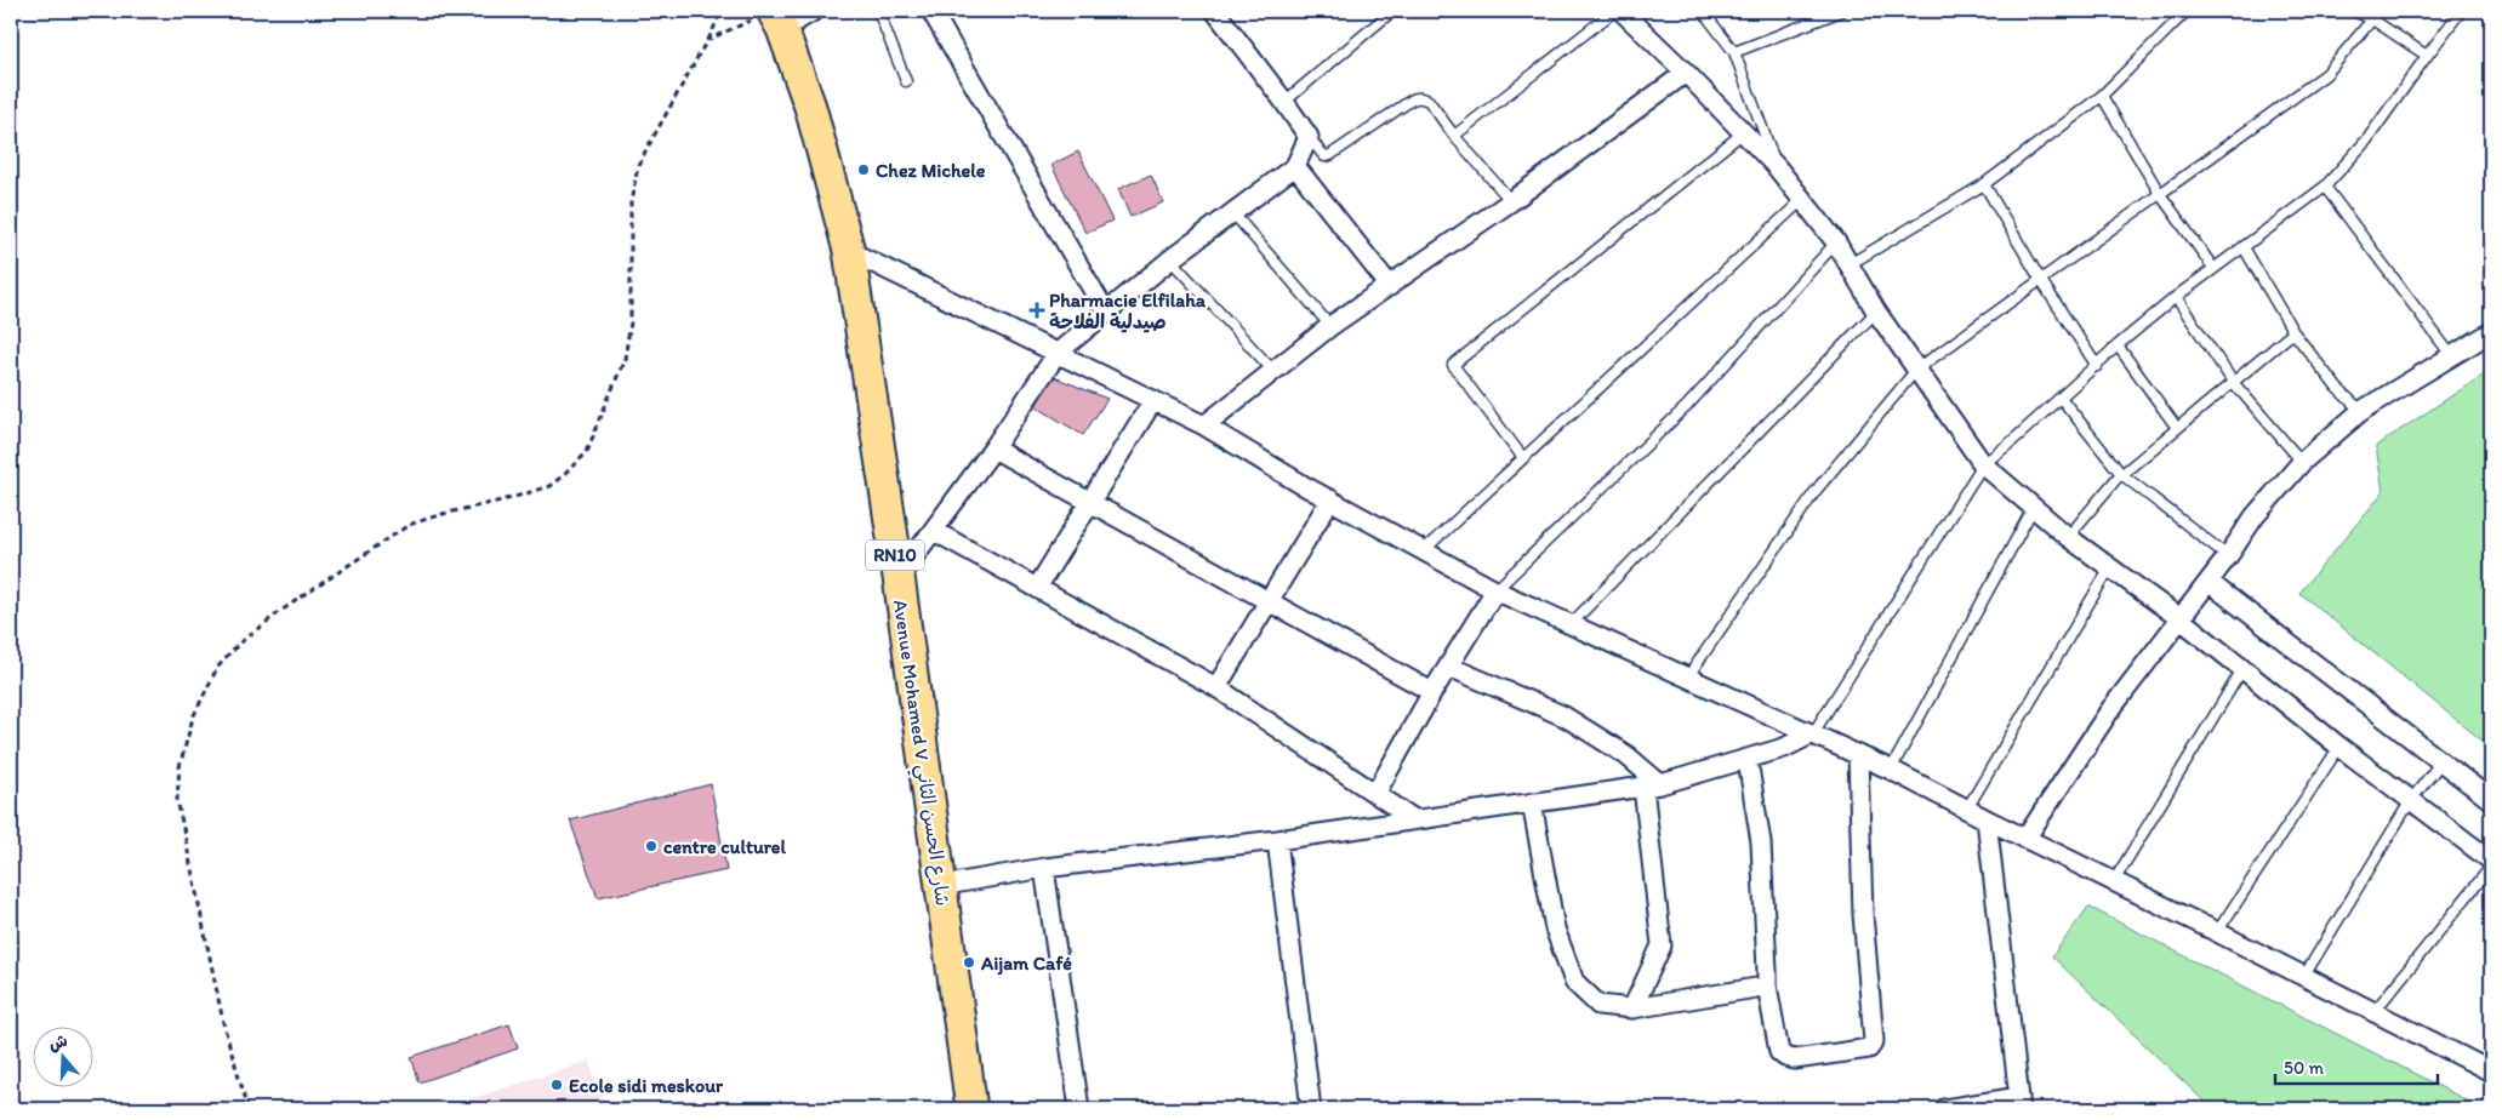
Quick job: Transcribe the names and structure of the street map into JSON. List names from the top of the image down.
{
  "streets": {
    "main road": ["RN10", "Avenue Mohamed V شارع الحسن الثاني"]
  },
  "places": {
    "other": [
      "Chez Michele",
      "centre culturel",
      "Aijam Café",
      "Ecole sidi meskour"
    ],
    "health": ["Pharmacie Elfilaha صيدلية الفلاحة"]
  },
  "scale_bar": "50 m",
  "north": "top"
}
